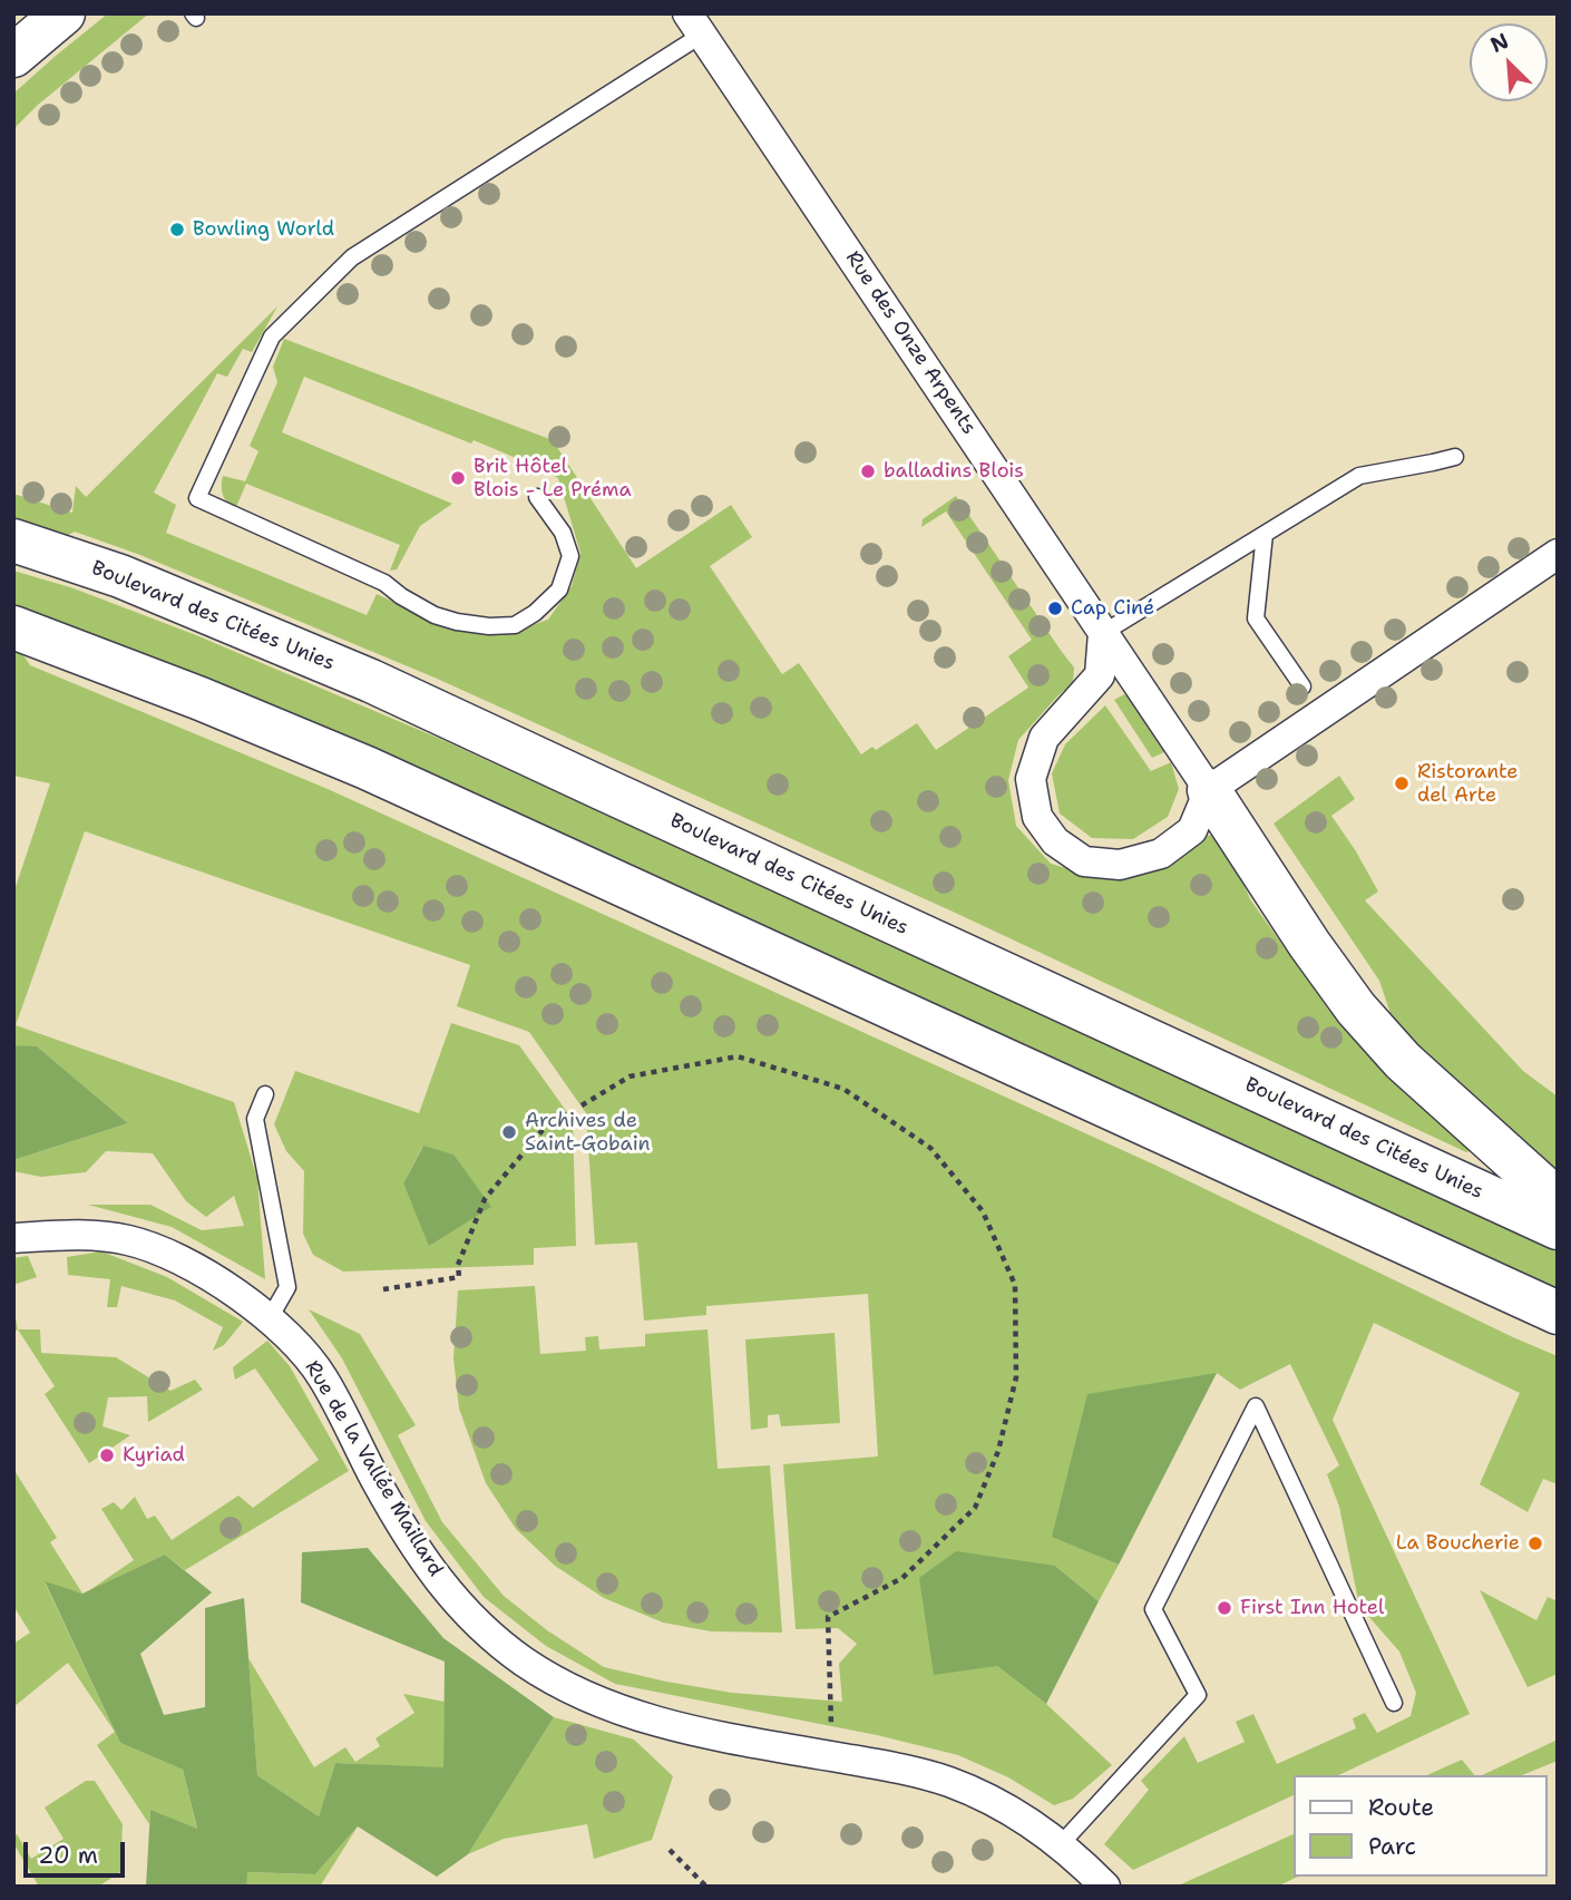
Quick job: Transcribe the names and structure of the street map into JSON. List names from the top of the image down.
{
  "streets": {
    "main road": ["Boulevard des Citées Unies"],
    "street": ["Rue des Onze Arpents", "Rue de la Vallée Maillard"]
  },
  "places": [
    "Bowling World",
    "balladins Blois",
    "Brit Hôtel Blois - Le Préma",
    "Cap Ciné",
    "Ristorante del Arte",
    "Archives de Saint-Gobain",
    "Kyriad",
    "La Boucherie",
    "First Inn Hotel"
  ],
  "legend": ["Route", "Parc"],
  "scale_bar": "20 m",
  "north": "top left"
}
